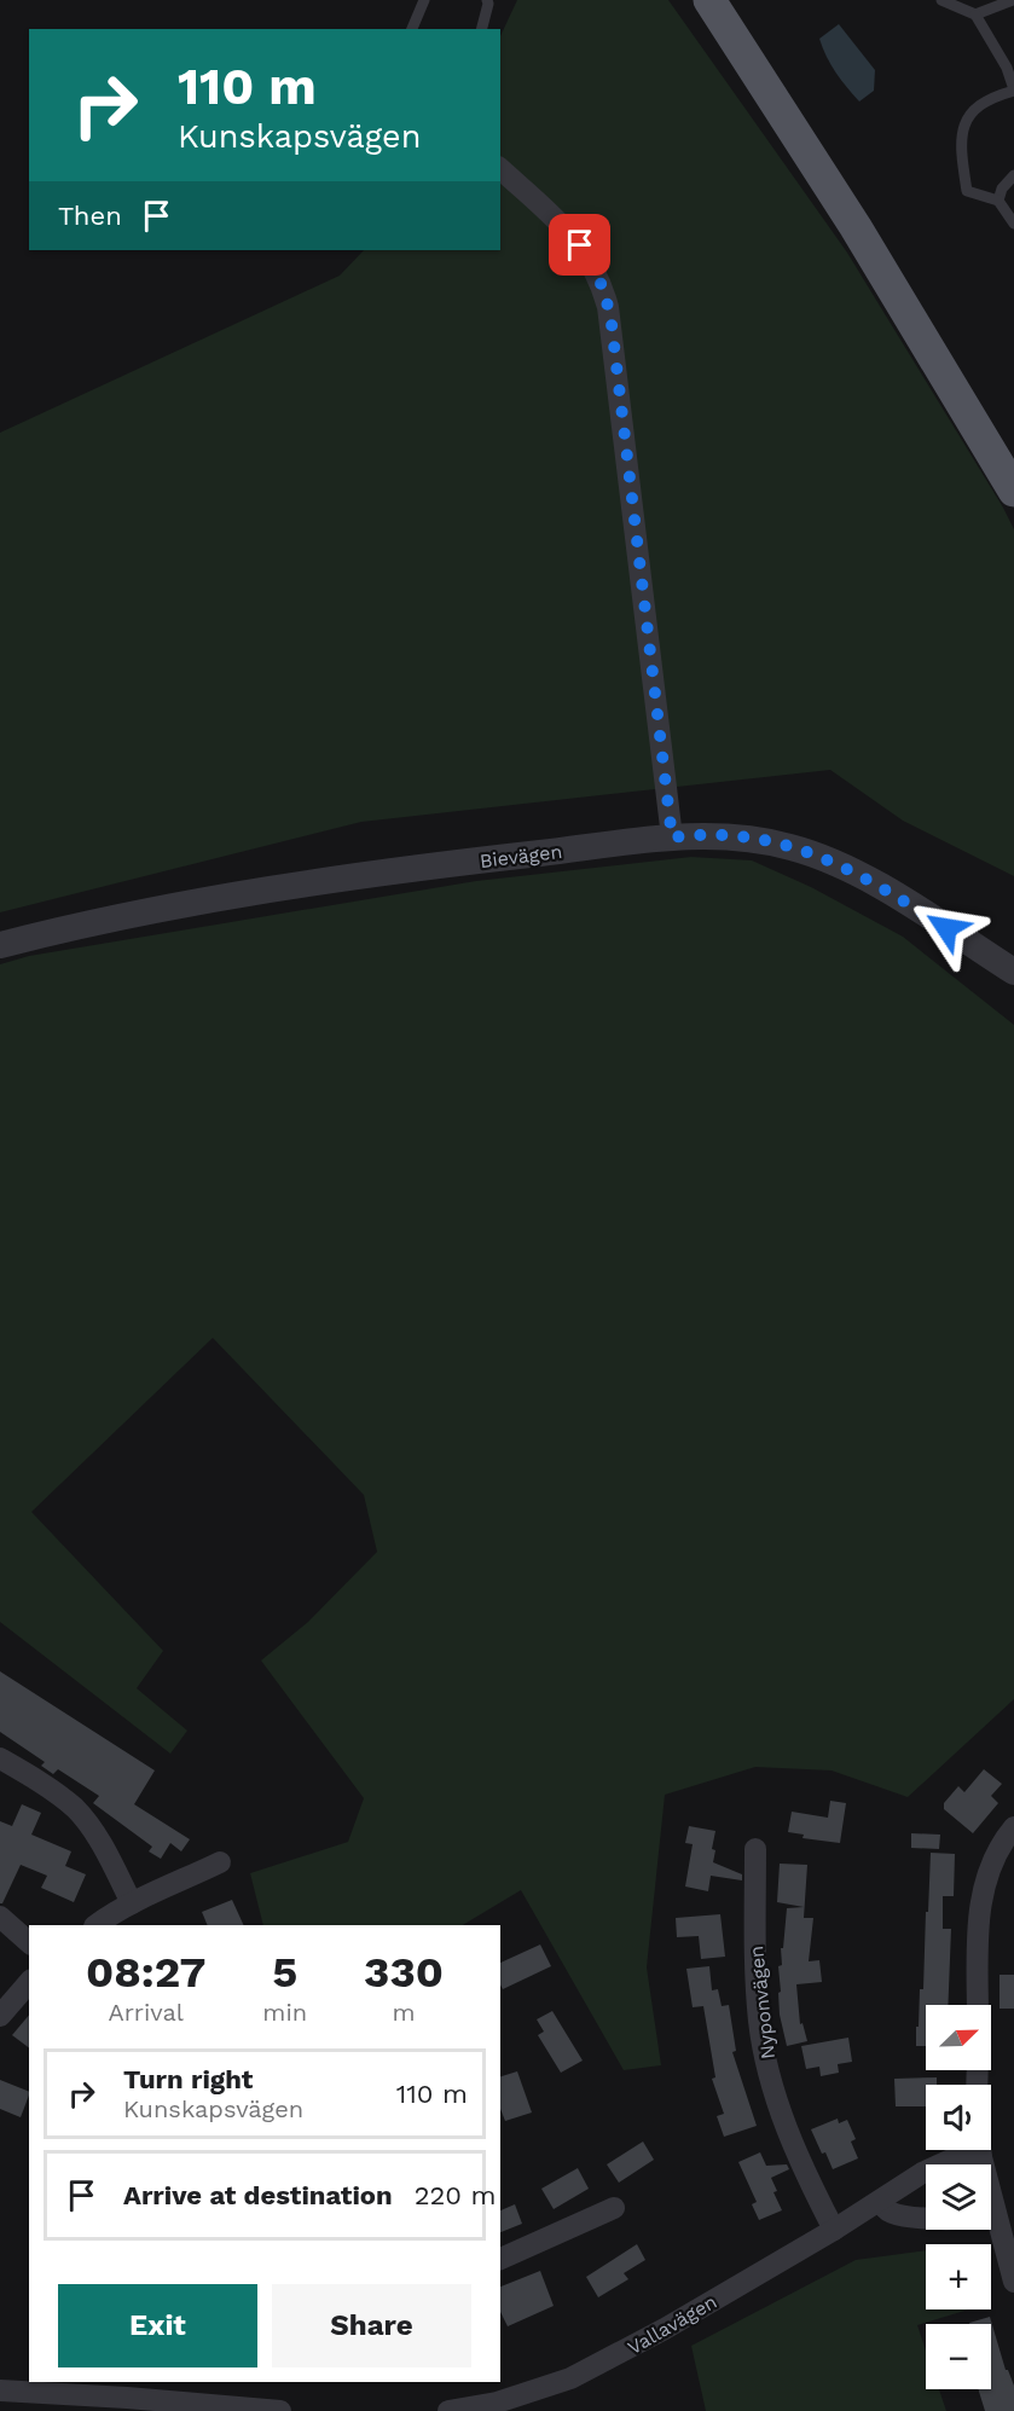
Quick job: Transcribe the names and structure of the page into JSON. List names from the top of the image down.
{
  "streets": {
    "street": ["Bievägen", "Nyponvägen", "Vallavägen"]
  },
  "crossings": [
    ["Nyponvägen", "Vallavägen"]
  ],
  "north": "top right",
  "page": {
    "turn": ["110 m", "Kunskapsvägen"],
    "then": "Then",
    "eta": [
      "08:27",
      "Arrival",
      "5",
      "min",
      "330",
      "m"
    ],
    "map_buttons": ["+", "−"],
    "list": [
      {
        "name": "Turn right",
        "note": "Kunskapsvägen",
        "value": "110 m"
      },
      {
        "name": "Arrive at destination",
        "value": "220 m"
      }
    ],
    "buttons": ["Exit", "Share"]
  }
}
